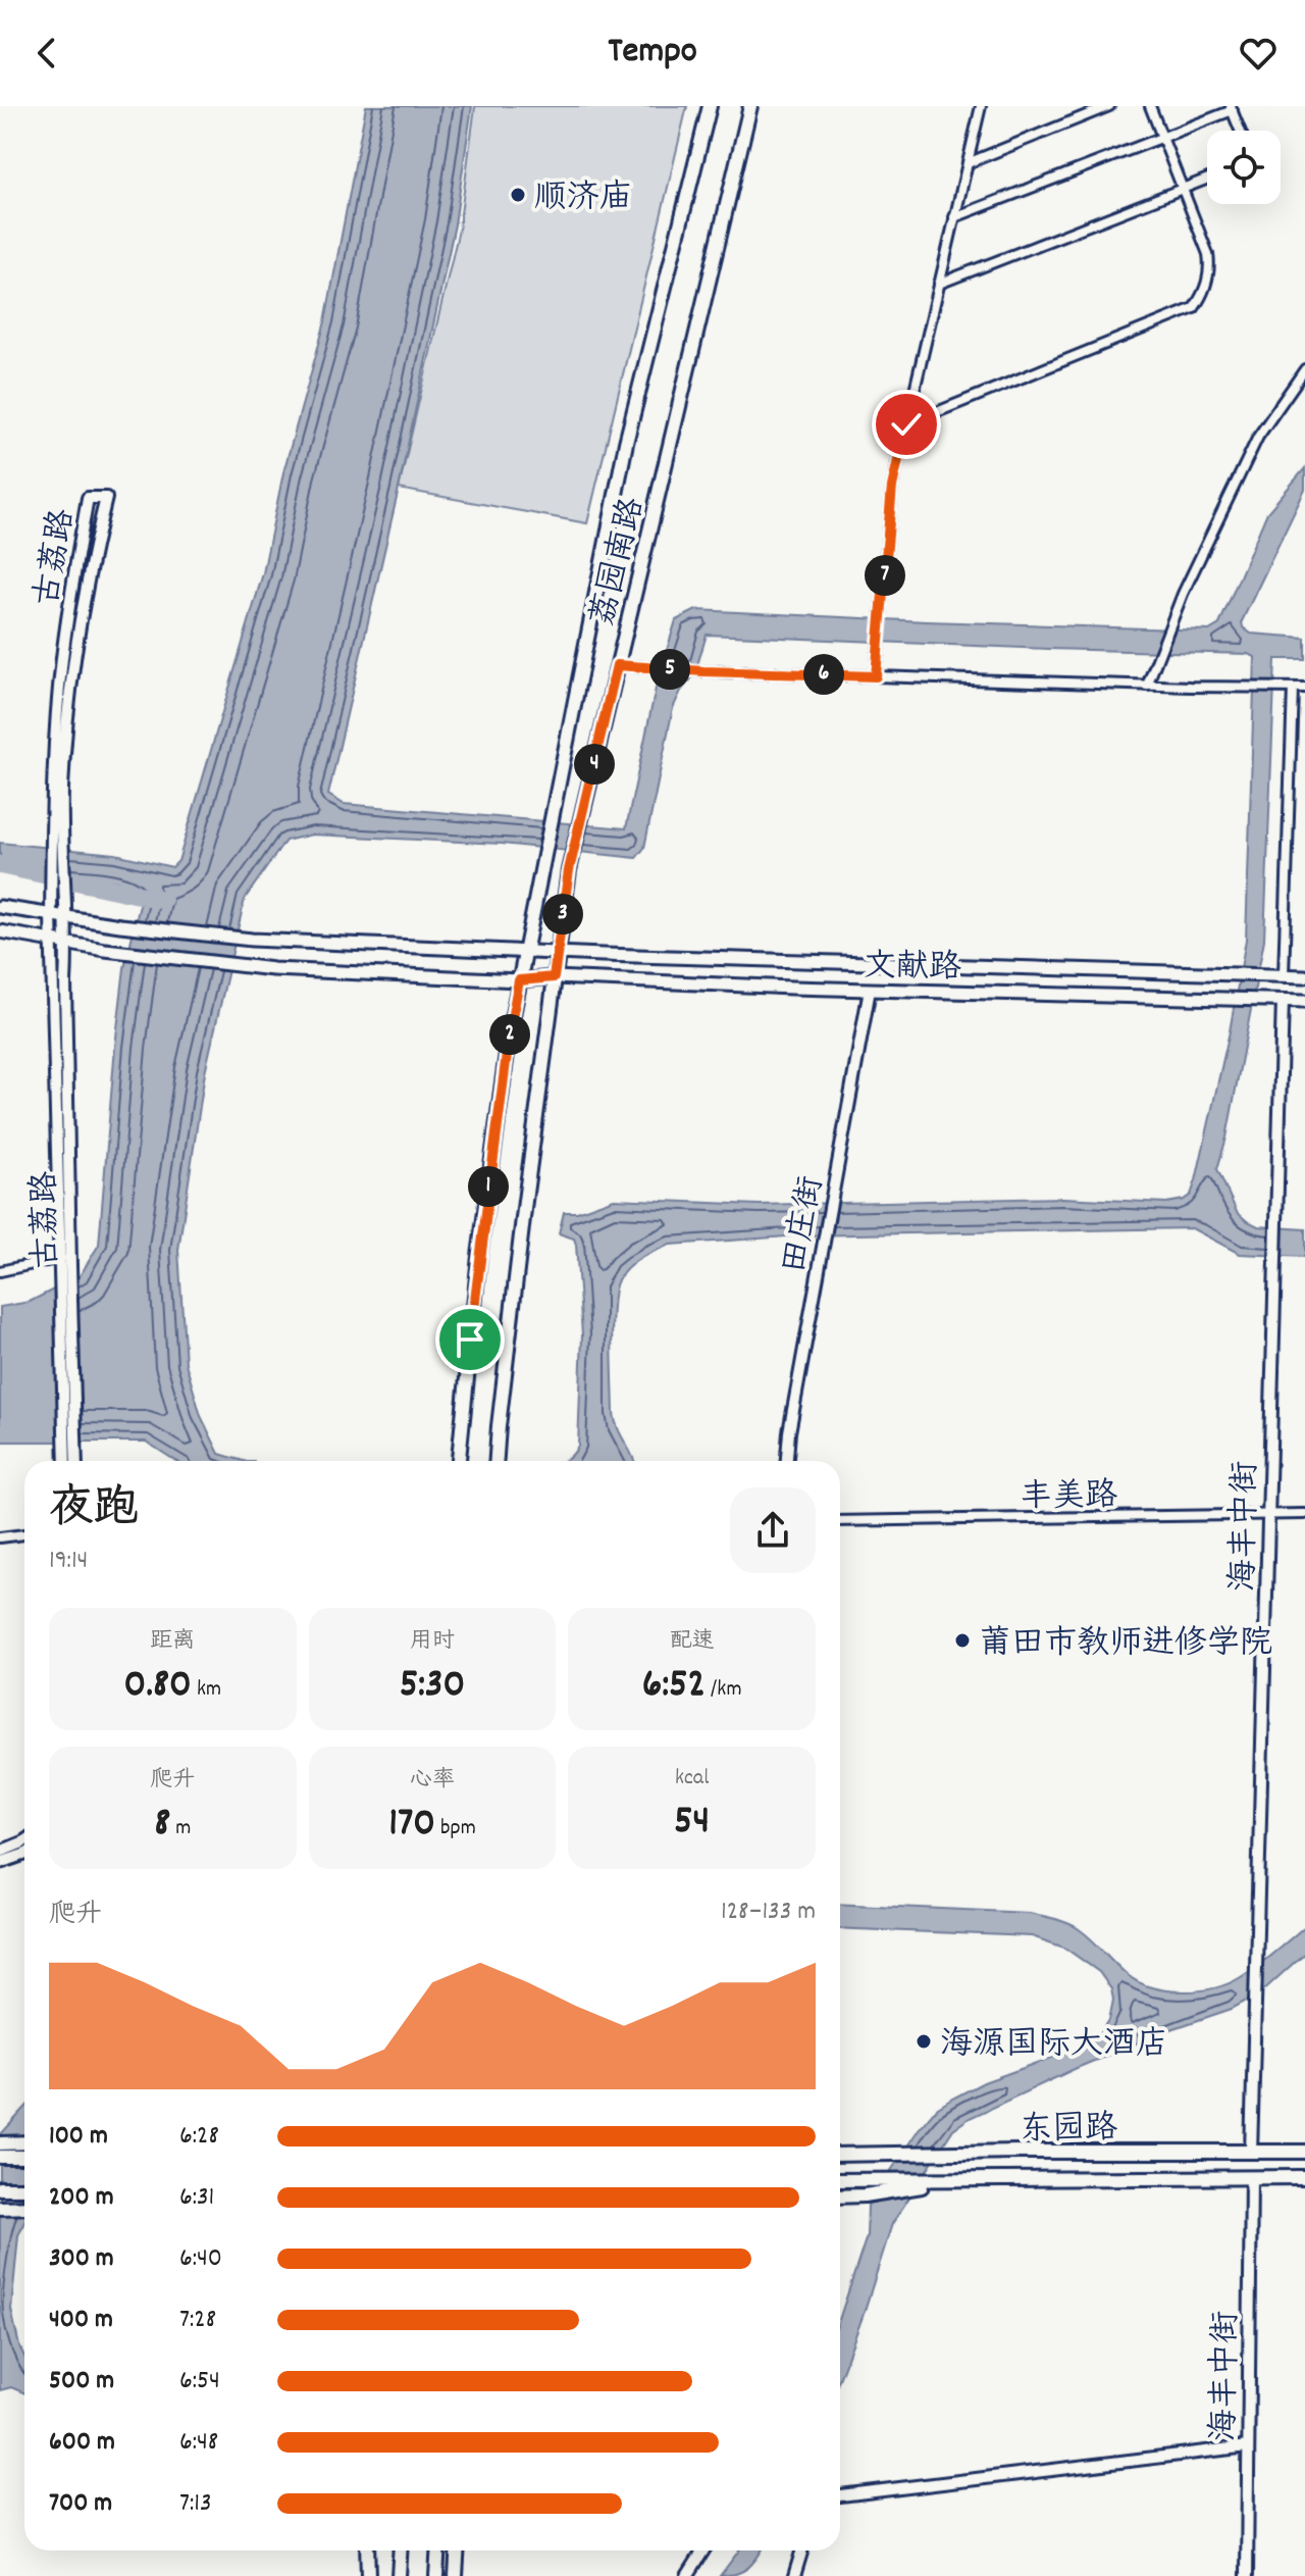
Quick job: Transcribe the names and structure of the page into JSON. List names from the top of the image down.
{
  "streets": {
    "main road": ["荔园南路", "文献路", "东园路"],
    "street": [
      "古荔路",
      "田庄街",
      "丰美路",
      "海丰中街"
    ]
  },
  "crossings": [
    ["古荔路", "文献路"],
    ["荔园南路", "文献路"],
    ["文献路", "田庄街"],
    ["文献路", "海丰中街"],
    ["丰美路", "海丰中街"],
    ["海丰中街", "东园路"]
  ],
  "places": ["顺济庙", "莆田市教师进修学院", "海源国际大酒店"],
  "page": {
    "header": "Tempo",
    "pins": [
      "7",
      "5",
      "6",
      "4",
      "3",
      "2",
      "1"
    ],
    "heading": ["夜跑", "19:14"],
    "stats": [
      ["距离", "0.80 km"],
      ["用时", "5:30"],
      ["配速", "6:52 /km"],
      ["爬升", "8 m"],
      ["心率", "170 bpm"],
      ["kcal", "54"]
    ],
    "chart": ["爬升", "128–133 m"],
    "list": [
      {
        "name": "100 m",
        "note": "6:28"
      },
      {
        "name": "200 m",
        "note": "6:31"
      },
      {
        "name": "300 m",
        "note": "6:40"
      },
      {
        "name": "400 m",
        "note": "7:28"
      },
      {
        "name": "500 m",
        "note": "6:54"
      },
      {
        "name": "600 m",
        "note": "6:48"
      },
      {
        "name": "700 m",
        "note": "7:13"
      }
    ]
  }
}
